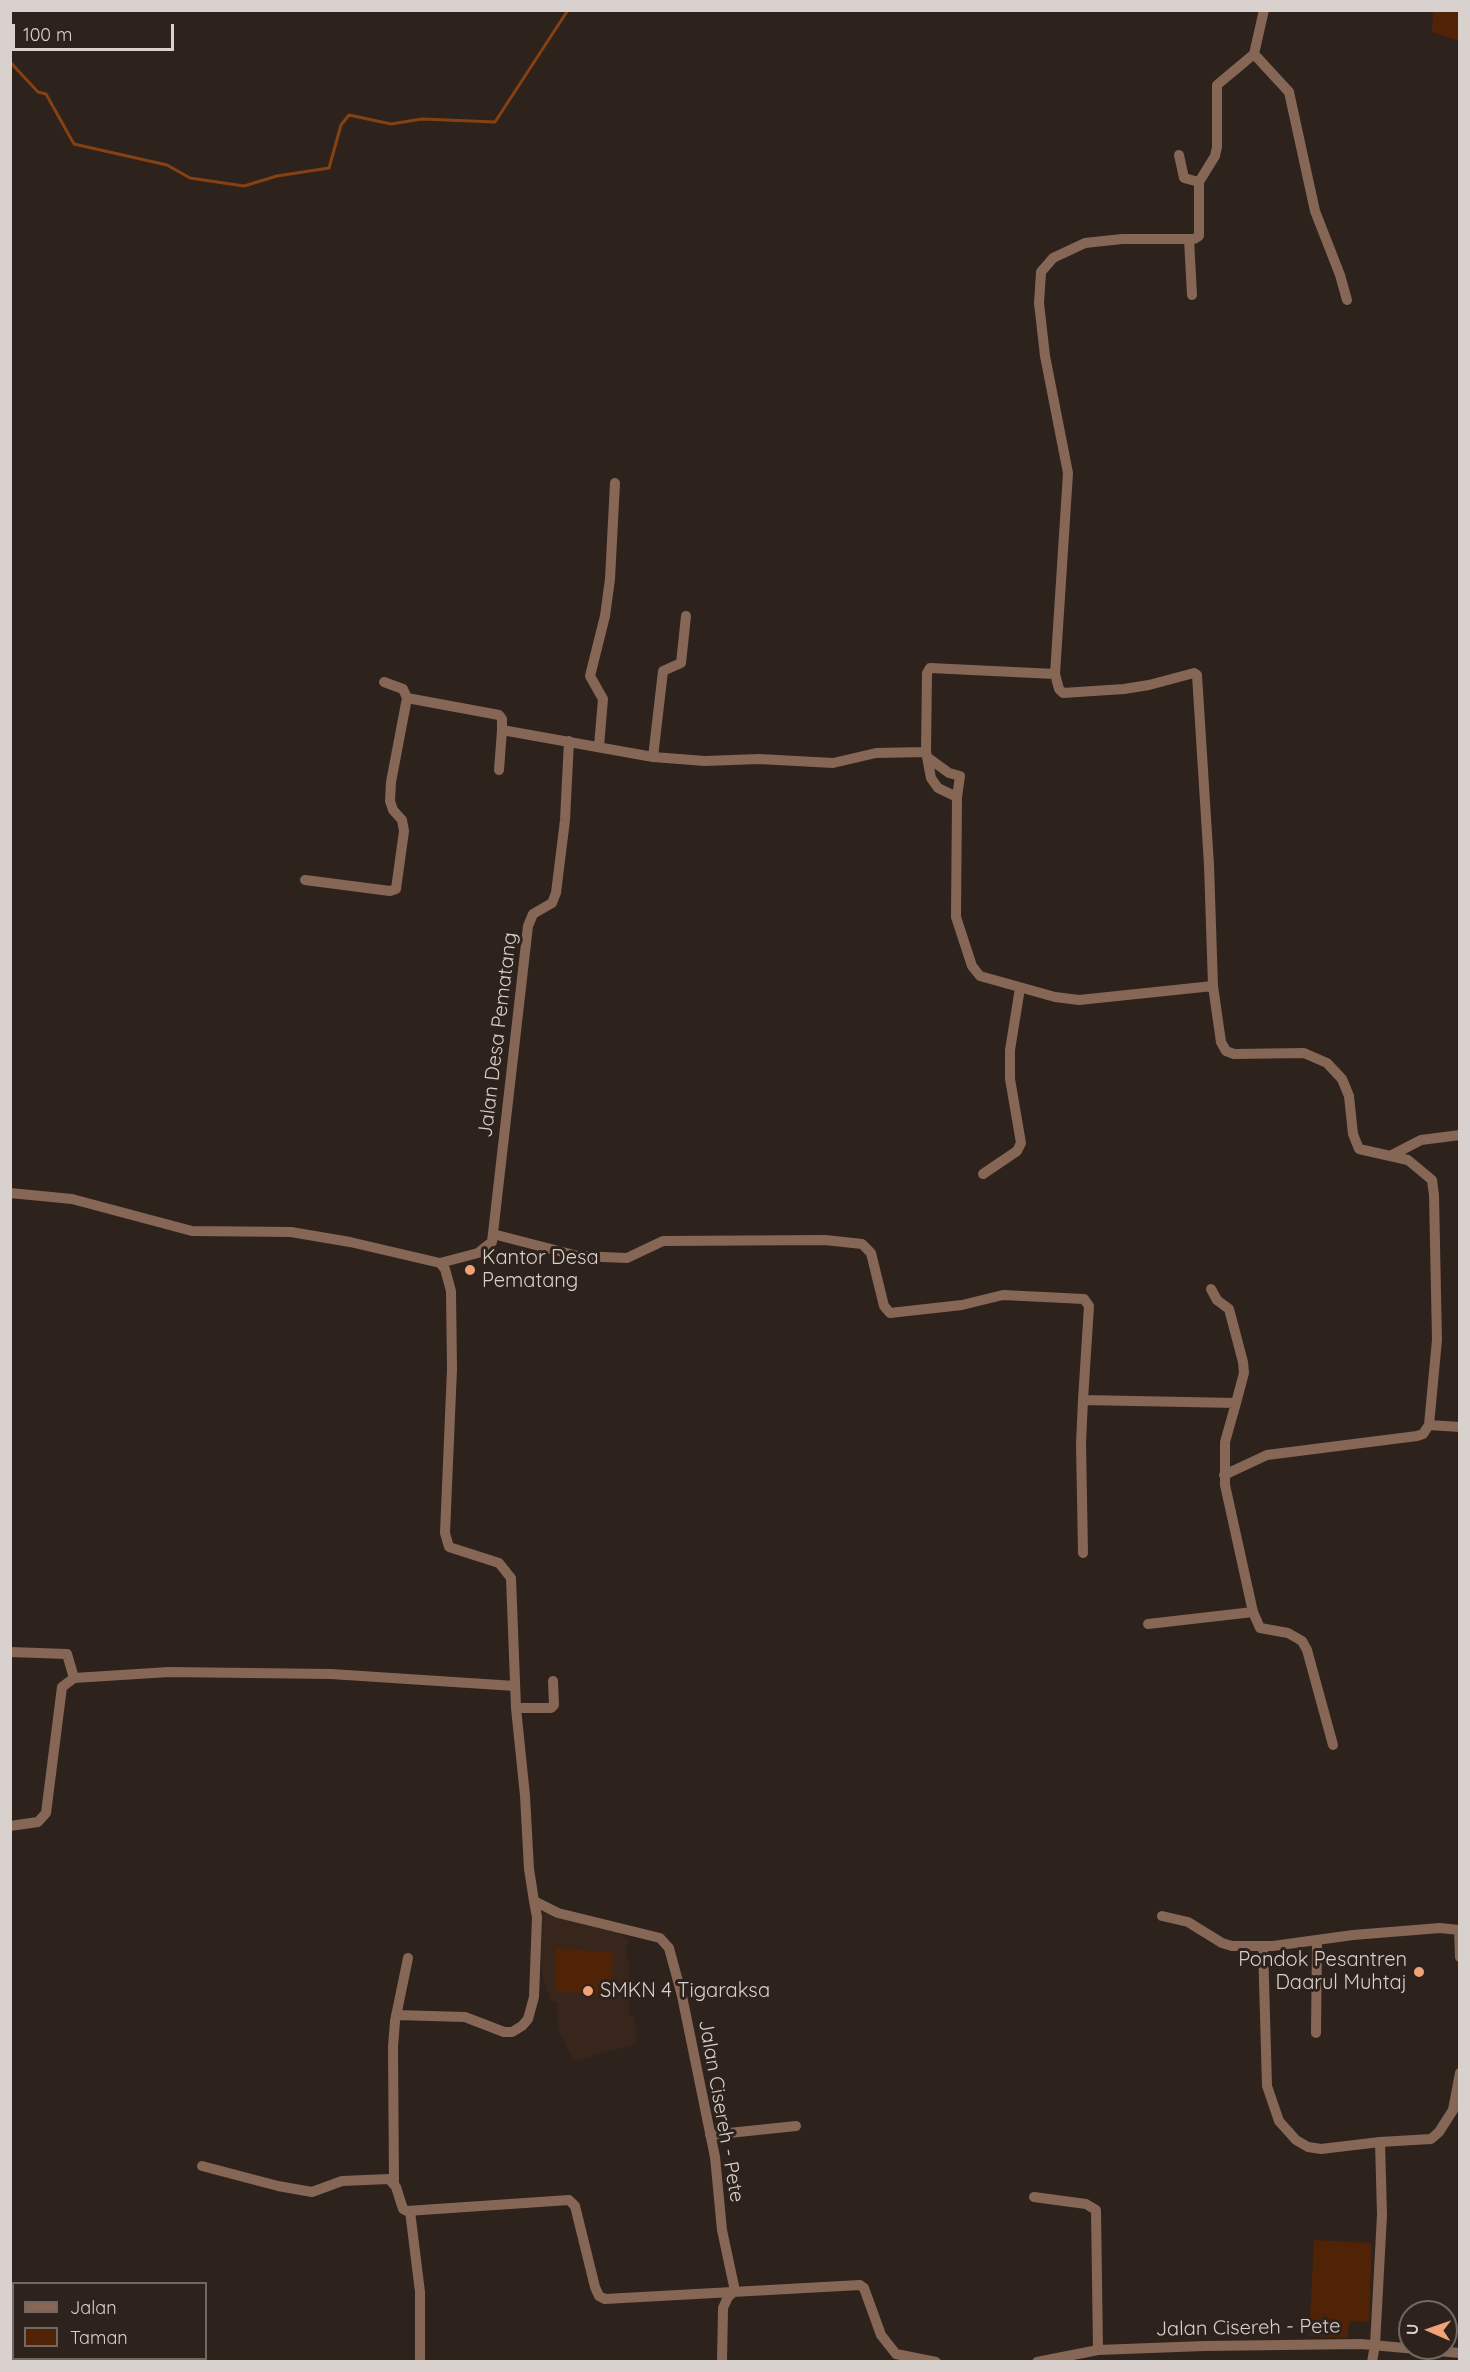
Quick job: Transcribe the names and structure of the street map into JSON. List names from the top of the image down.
{
  "streets": {
    "street": ["Jalan Desa Pematang", "Jalan Cisereh - Pete"]
  },
  "places": ["Kantor Desa Pematang", "Pondok Pesantren Daarul Muhtaj", "SMKN 4 Tigaraksa"],
  "legend": ["Jalan", "Taman"],
  "scale_bar": "100 m",
  "north": "left"
}
